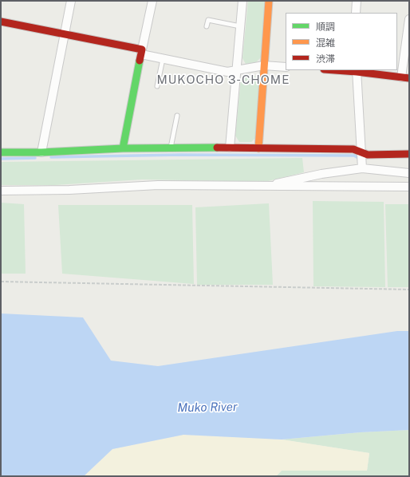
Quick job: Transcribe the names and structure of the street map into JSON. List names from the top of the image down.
{
  "districts": ["MUKOCHO 3-CHOME"],
  "water": ["Muko River"],
  "legend": ["順調", "混雑", "渋滞"]
}
